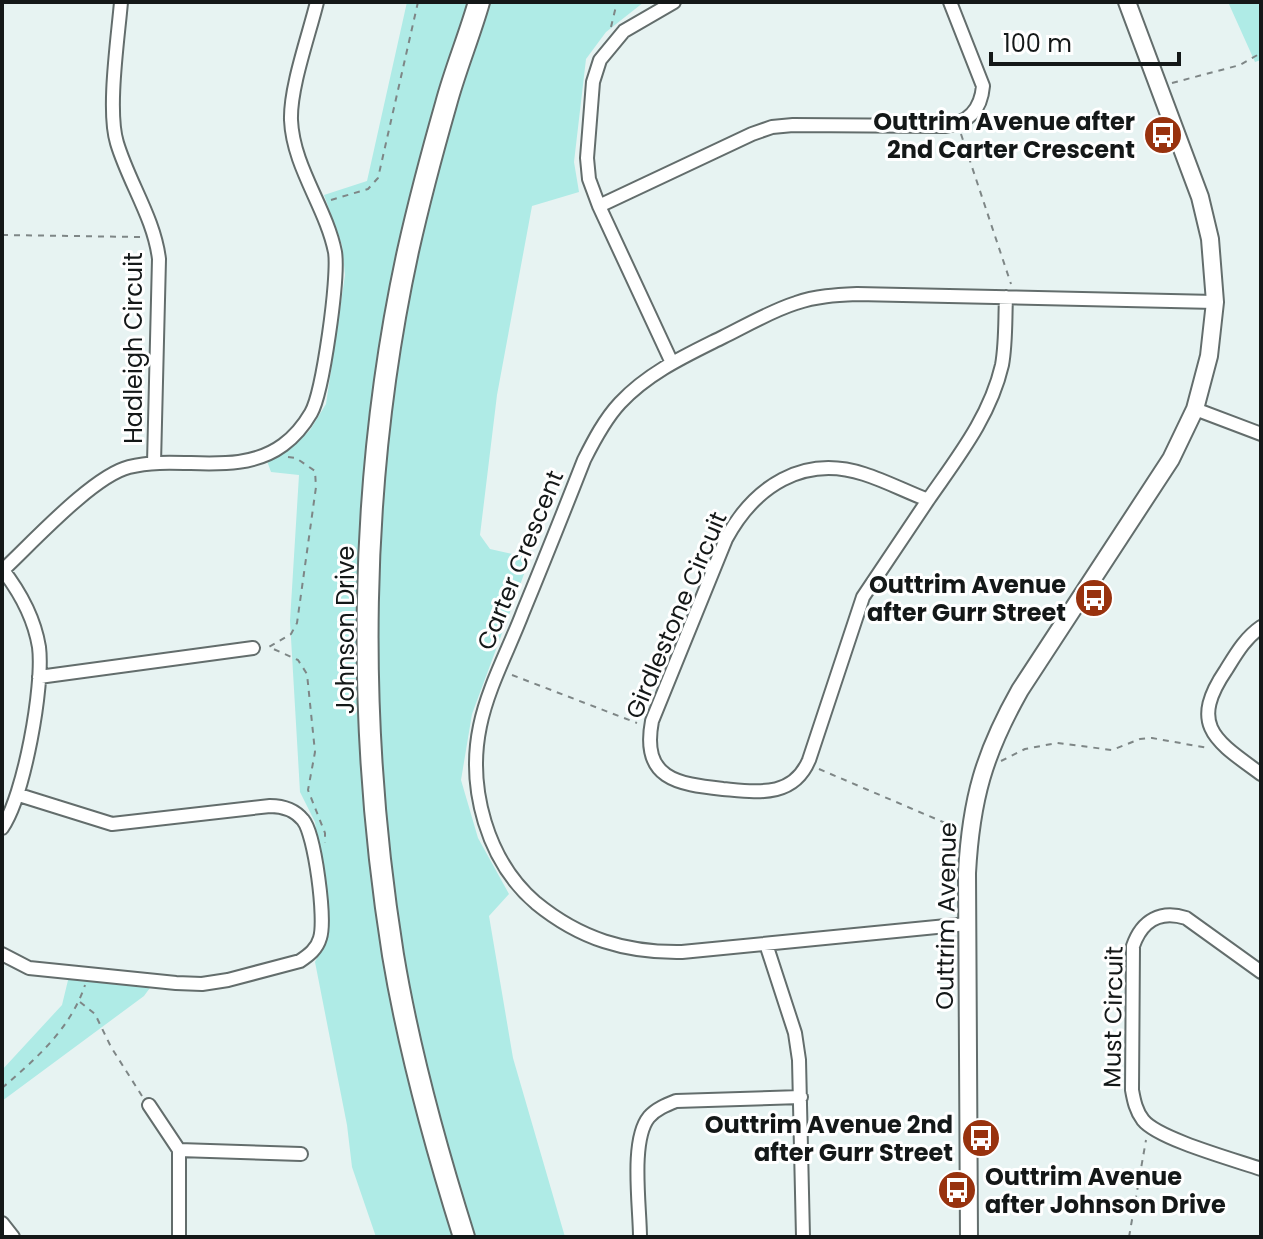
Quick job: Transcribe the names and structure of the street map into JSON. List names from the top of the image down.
{
  "streets": {
    "main road": ["Johnson Drive"],
    "street": [
      "Hadleigh Circuit",
      "Carter Crescent",
      "Girdlestone Circuit",
      "Outtrim Avenue",
      "Must Circuit"
    ]
  },
  "crossings": [
    ["Carter Crescent", "Girdlestone Circuit"],
    ["Carter Crescent", "Outtrim Avenue"]
  ],
  "places": {
    "bus stop": [
      "Outtrim Avenue after 2nd Carter Crescent",
      "Outtrim Avenue after Gurr Street",
      "Outtrim Avenue 2nd after Gurr Street",
      "Outtrim Avenue after Johnson Drive"
    ]
  },
  "scale_bar": "100 m"
}
